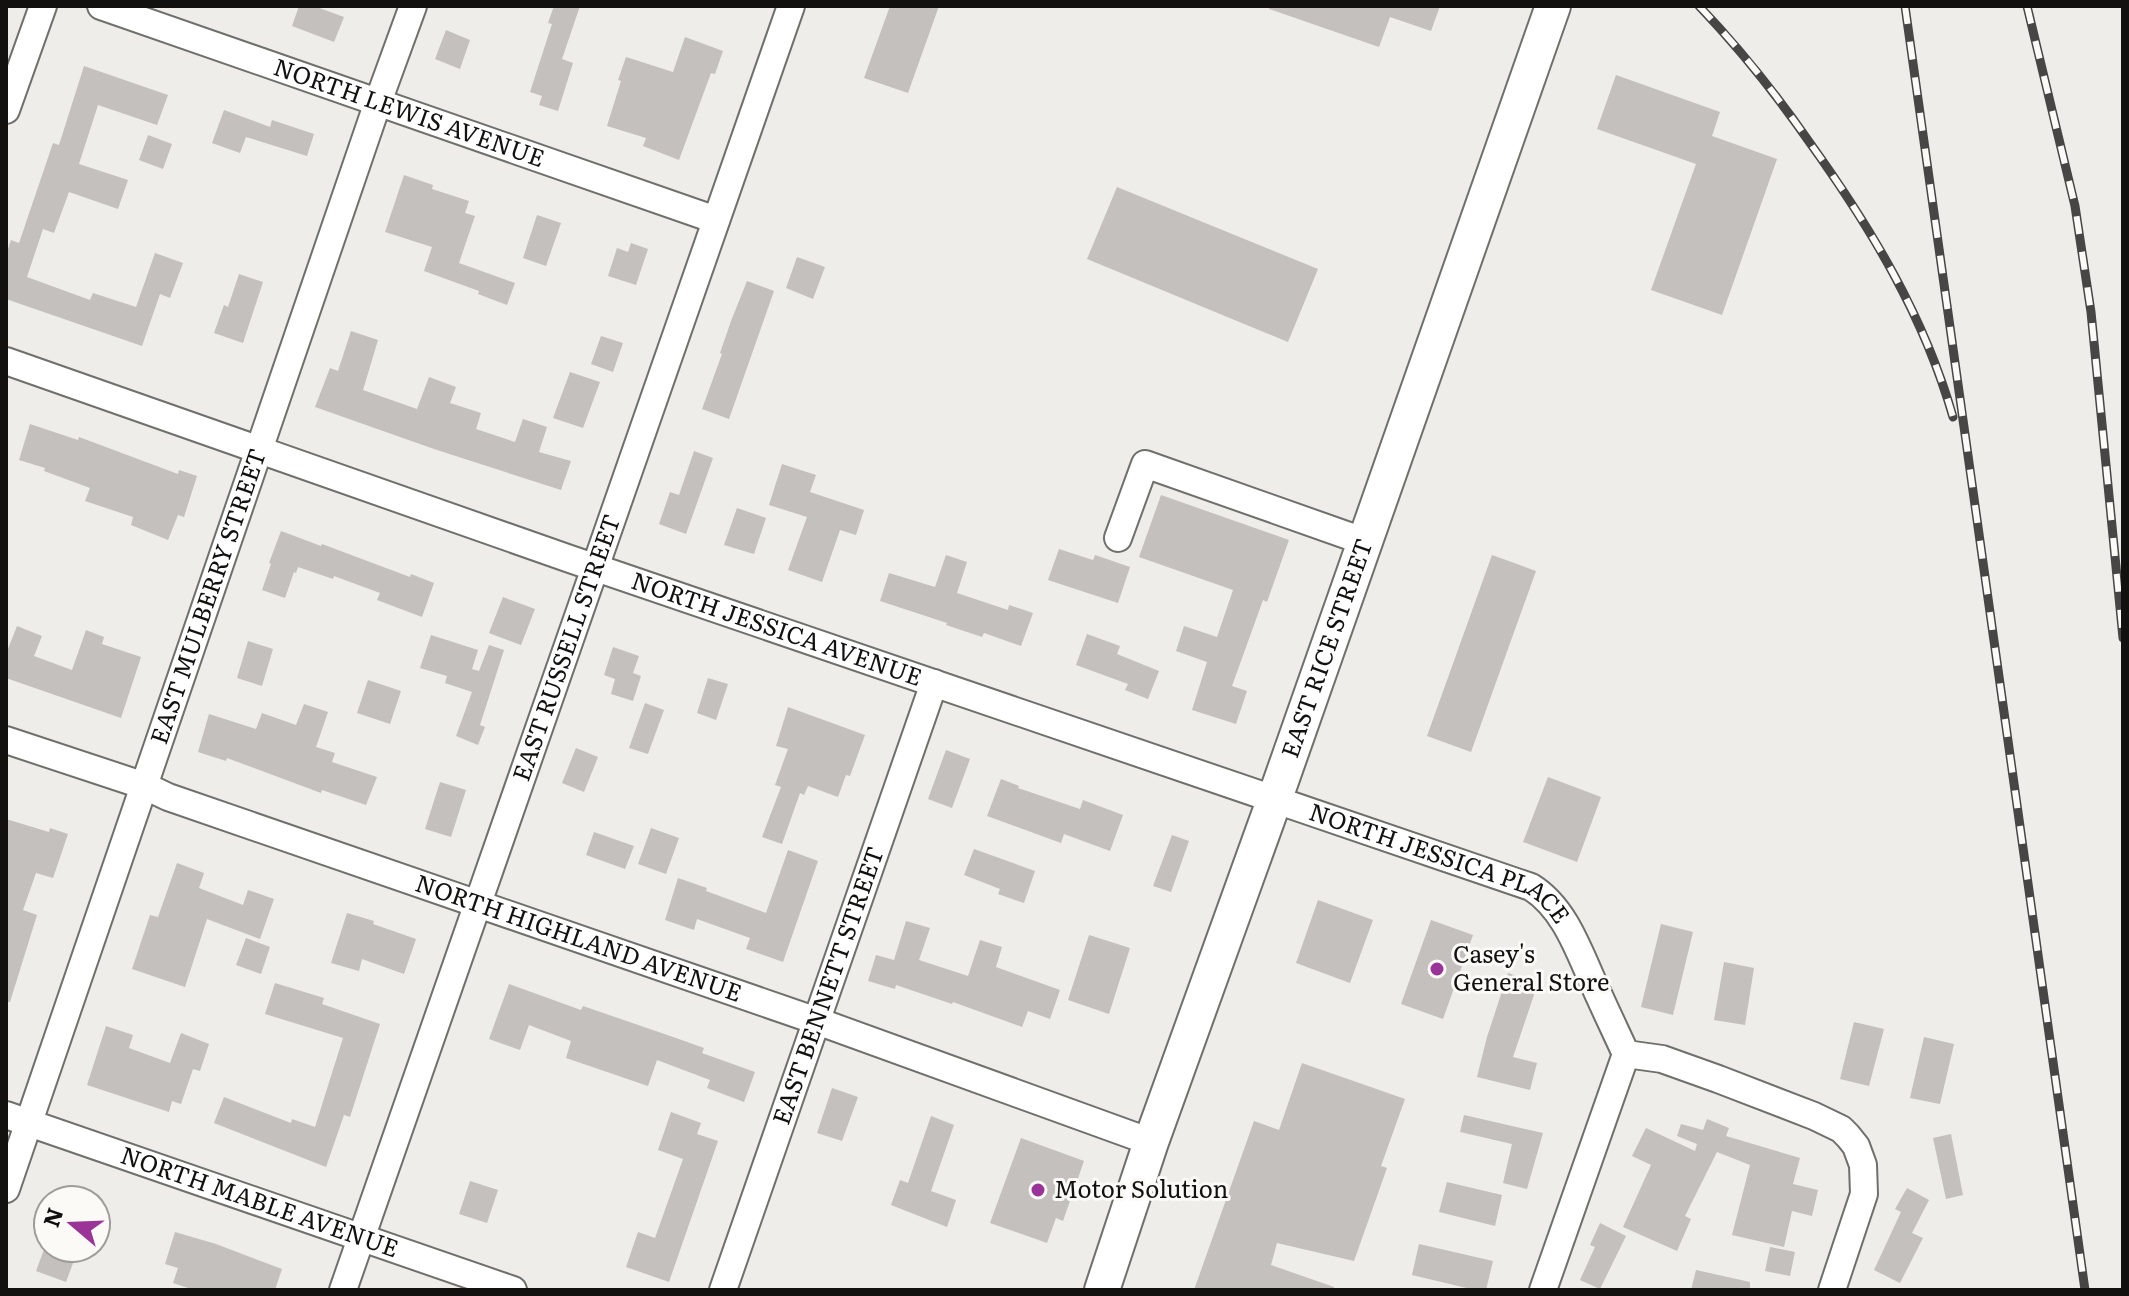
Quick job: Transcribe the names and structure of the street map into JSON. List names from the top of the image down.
{
  "streets": {
    "main road": ["EAST RICE STREET"],
    "street": [
      "NORTH LEWIS AVENUE",
      "EAST MULBERRY STREET",
      "NORTH JESSICA AVENUE",
      "EAST RUSSELL STREET",
      "NORTH JESSICA PLACE",
      "NORTH HIGHLAND AVENUE",
      "EAST BENNETT STREET",
      "NORTH MABLE AVENUE"
    ]
  },
  "crossings": [
    ["NORTH LEWIS AVENUE", "EAST MULBERRY STREET"],
    ["NORTH LEWIS AVENUE", "EAST RUSSELL STREET"],
    ["EAST MULBERRY STREET", "NORTH JESSICA AVENUE"],
    ["EAST MULBERRY STREET", "NORTH HIGHLAND AVENUE"],
    ["EAST MULBERRY STREET", "NORTH MABLE AVENUE"],
    ["NORTH JESSICA AVENUE", "EAST RUSSELL STREET"],
    ["NORTH JESSICA AVENUE", "EAST RICE STREET"],
    ["NORTH JESSICA AVENUE", "NORTH JESSICA PLACE"],
    ["NORTH JESSICA AVENUE", "EAST BENNETT STREET"],
    ["EAST RUSSELL STREET", "NORTH HIGHLAND AVENUE"],
    ["EAST RUSSELL STREET", "NORTH MABLE AVENUE"],
    ["EAST RICE STREET", "NORTH JESSICA PLACE"],
    ["EAST RICE STREET", "NORTH HIGHLAND AVENUE"],
    ["NORTH HIGHLAND AVENUE", "EAST BENNETT STREET"]
  ],
  "places": ["Casey's General Store", "Motor Solution"],
  "north": "left"
}
